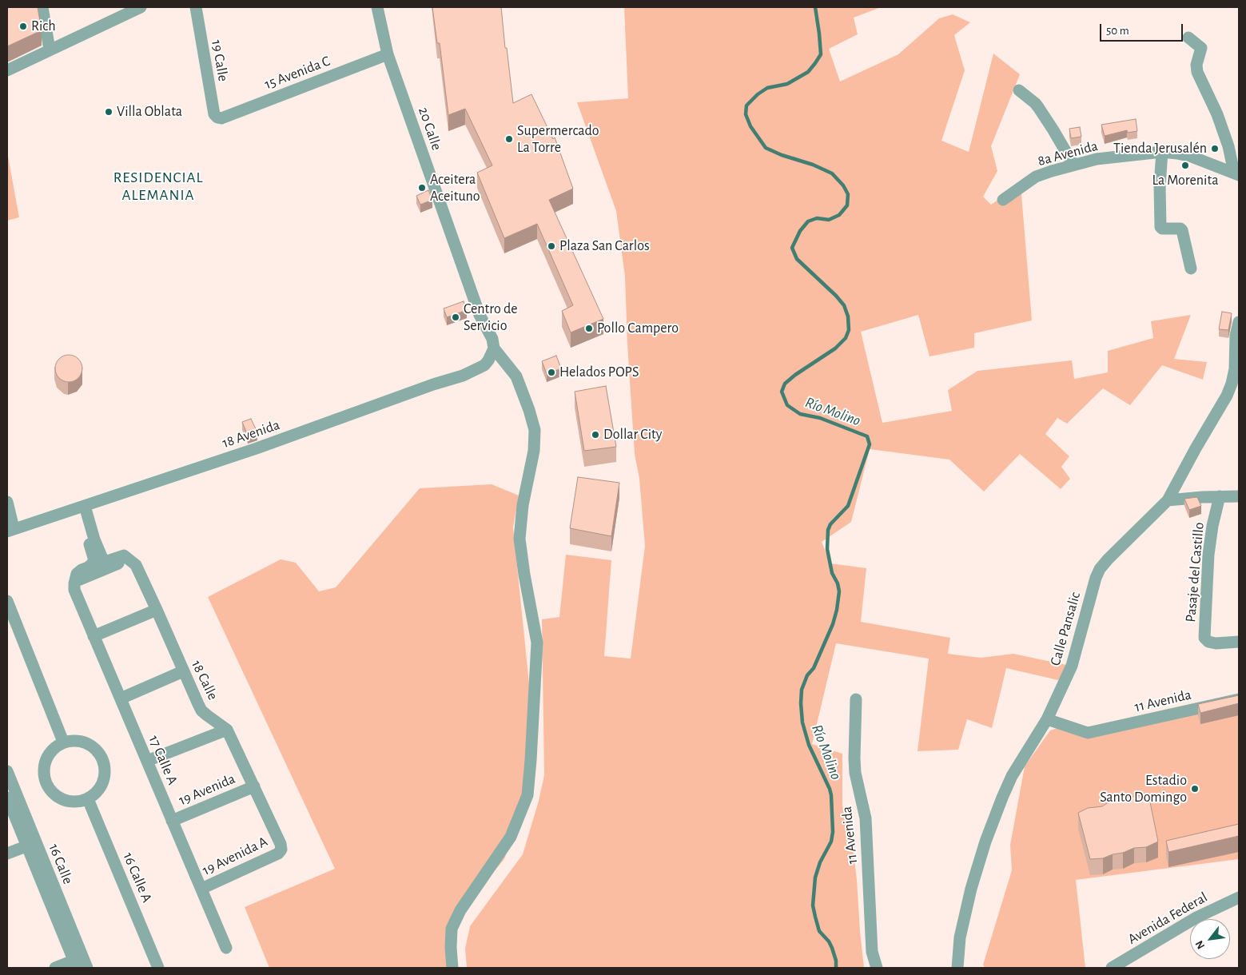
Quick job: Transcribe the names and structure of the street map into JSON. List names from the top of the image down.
{
  "streets": {
    "street": [
      "19 Calle",
      "15 Avenida C",
      "20 Calle",
      "8a Avenida",
      "18 Avenida",
      "Pasaje del Castillo",
      "Calle Pansalic",
      "18 Calle",
      "11 Avenida",
      "17 Calle A",
      "19 Avenida",
      "19 Avenida A",
      "16 Calle",
      "16 Calle A",
      "Avenida Federal"
    ]
  },
  "crossings": [
    ["19 Calle", "15 Avenida C"],
    ["15 Avenida C", "20 Calle"],
    ["20 Calle", "18 Avenida"],
    ["Calle Pansalic", "11 Avenida"],
    ["18 Calle", "19 Avenida"],
    ["18 Calle", "19 Avenida A"],
    ["17 Calle A", "19 Avenida"],
    ["17 Calle A", "19 Avenida A"]
  ],
  "districts": ["RESIDENCIAL ALEMANIA"],
  "water": ["Río Molino"],
  "places": [
    "Rich",
    "Villa Oblata",
    "Supermercado La Torre",
    "Tienda Jerusalén",
    "La Morenita",
    "Aceitera Aceituno",
    "Plaza San Carlos",
    "Centro de Servicio",
    "Pollo Campero",
    "Helados POPS",
    "Dollar City",
    "Estadio Santo Domingo"
  ],
  "scale_bar": "50 m",
  "north": "bottom left"
}
